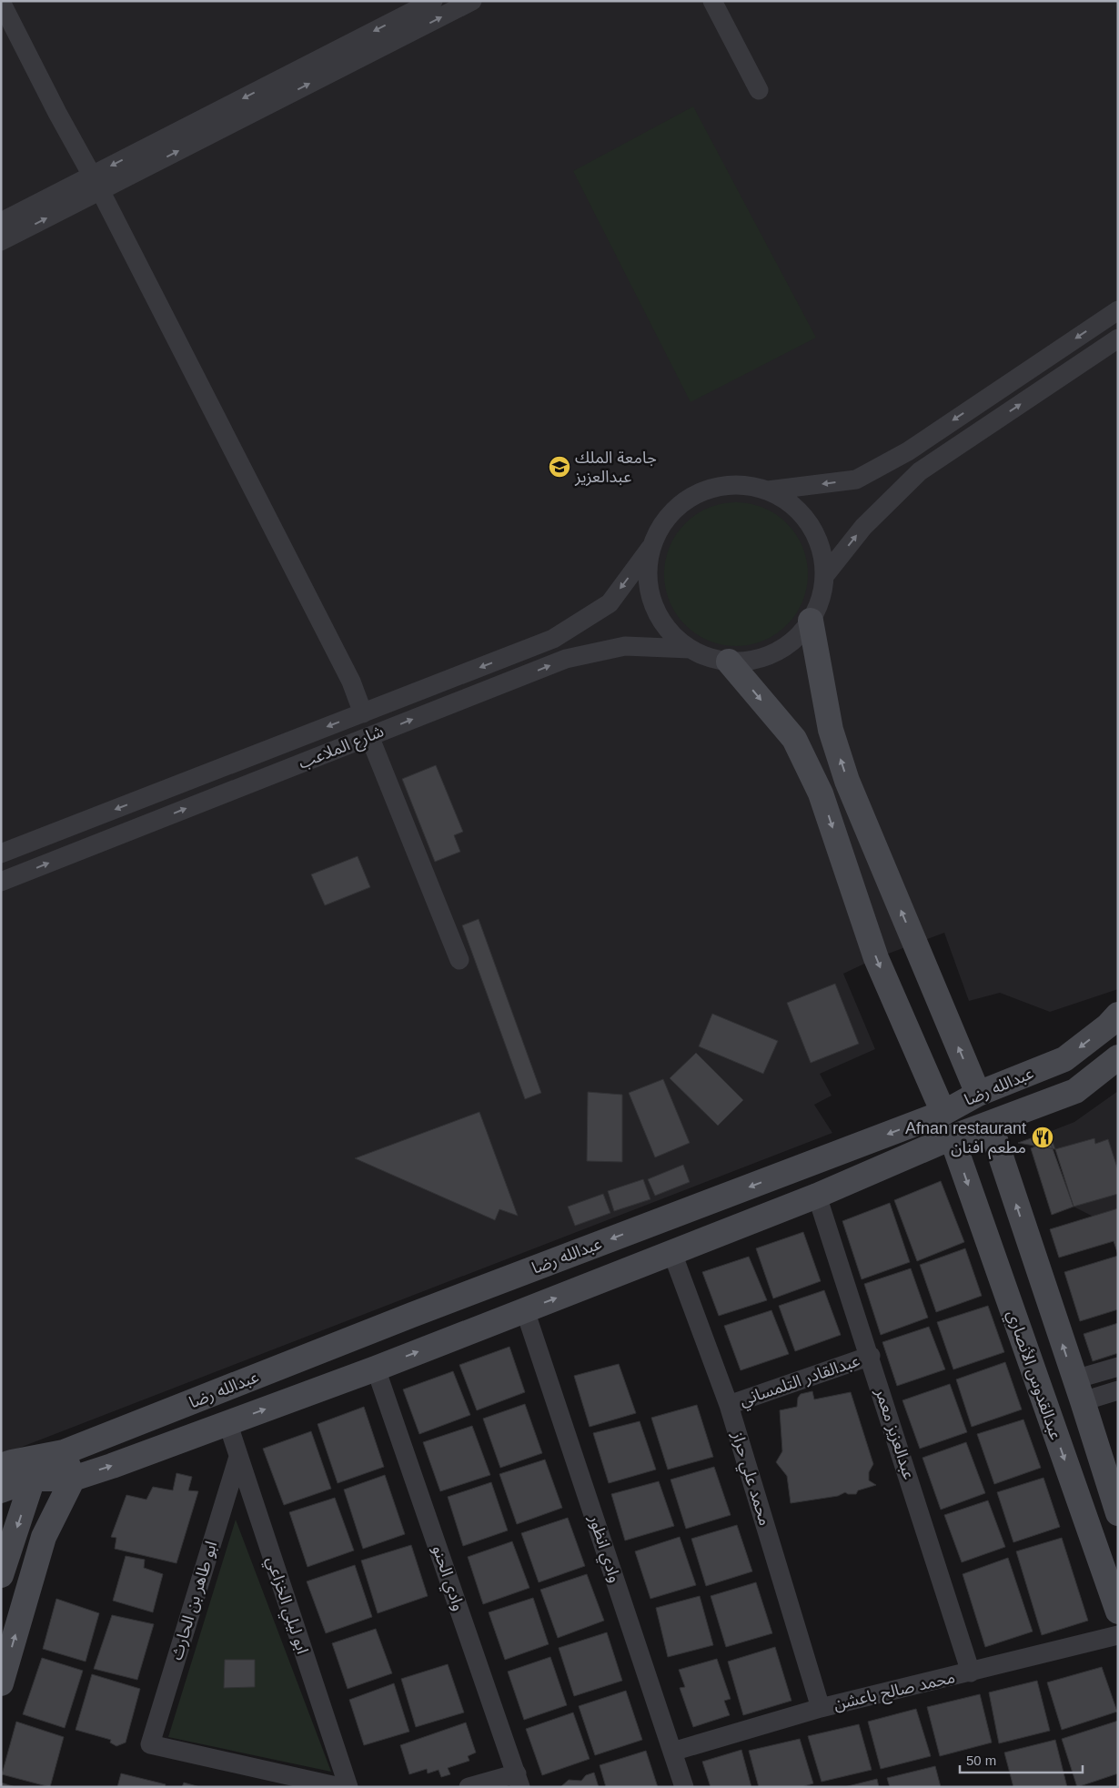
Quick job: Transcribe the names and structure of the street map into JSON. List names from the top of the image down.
{
  "streets": {
    "street": [
      "شارع الملاعب",
      "عبدالله رضا",
      "عبدالقدوس الأنصاري",
      "عبدالقادر التلمساني",
      "عبدالعزيز معمر",
      "محمد علي حراز",
      "وادي انظور",
      "وادي الحنو",
      "ابو طاهر بن الحارث",
      "ابو ليلي الخزاعي",
      "محمد صالح باعشن"
    ]
  },
  "crossings": [
    ["عبدالله رضا", "عبدالقدوس الأنصاري"],
    ["عبدالله رضا", "عبدالعزيز معمر"],
    ["عبدالله رضا", "محمد علي حراز"],
    ["عبدالله رضا", "وادي انظور"],
    ["عبدالله رضا", "وادي الحنو"],
    ["عبدالله رضا", "ابو ليلي الخزاعي"],
    ["عبدالقادر التلمساني", "عبدالعزيز معمر"],
    ["عبدالقادر التلمساني", "محمد علي حراز"],
    ["عبدالعزيز معمر", "محمد صالح باعشن"],
    ["محمد علي حراز", "محمد صالح باعشن"],
    ["وادي انظور", "محمد صالح باعشن"],
    ["ابو طاهر بن الحارث", "ابو ليلي الخزاعي"]
  ],
  "places": {
    "school or university": ["جامعة الملك عبدالعزيز"],
    "restaurant": ["Afnan restaurant مطعم افنان"]
  },
  "scale_bar": "50 m"
}
